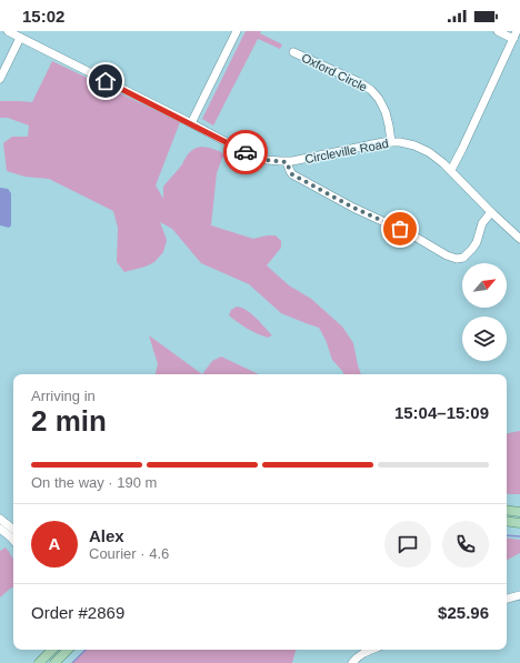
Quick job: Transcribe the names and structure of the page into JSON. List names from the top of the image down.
{
  "streets": {
    "street": ["Oxford Circle", "Circleville Road"]
  },
  "crossings": [
    ["Oxford Circle", "Circleville Road"]
  ],
  "north": "top right",
  "page": {
    "status": "15:02",
    "heading": ["2 min", "Arriving in", "15:04–15:09"],
    "panel": [
      "Alex",
      "Courier · 4.6",
      "Order #2869",
      "$25.96"
    ],
    "bar": "On the way · 190 m",
    "round": "A"
  }
}
